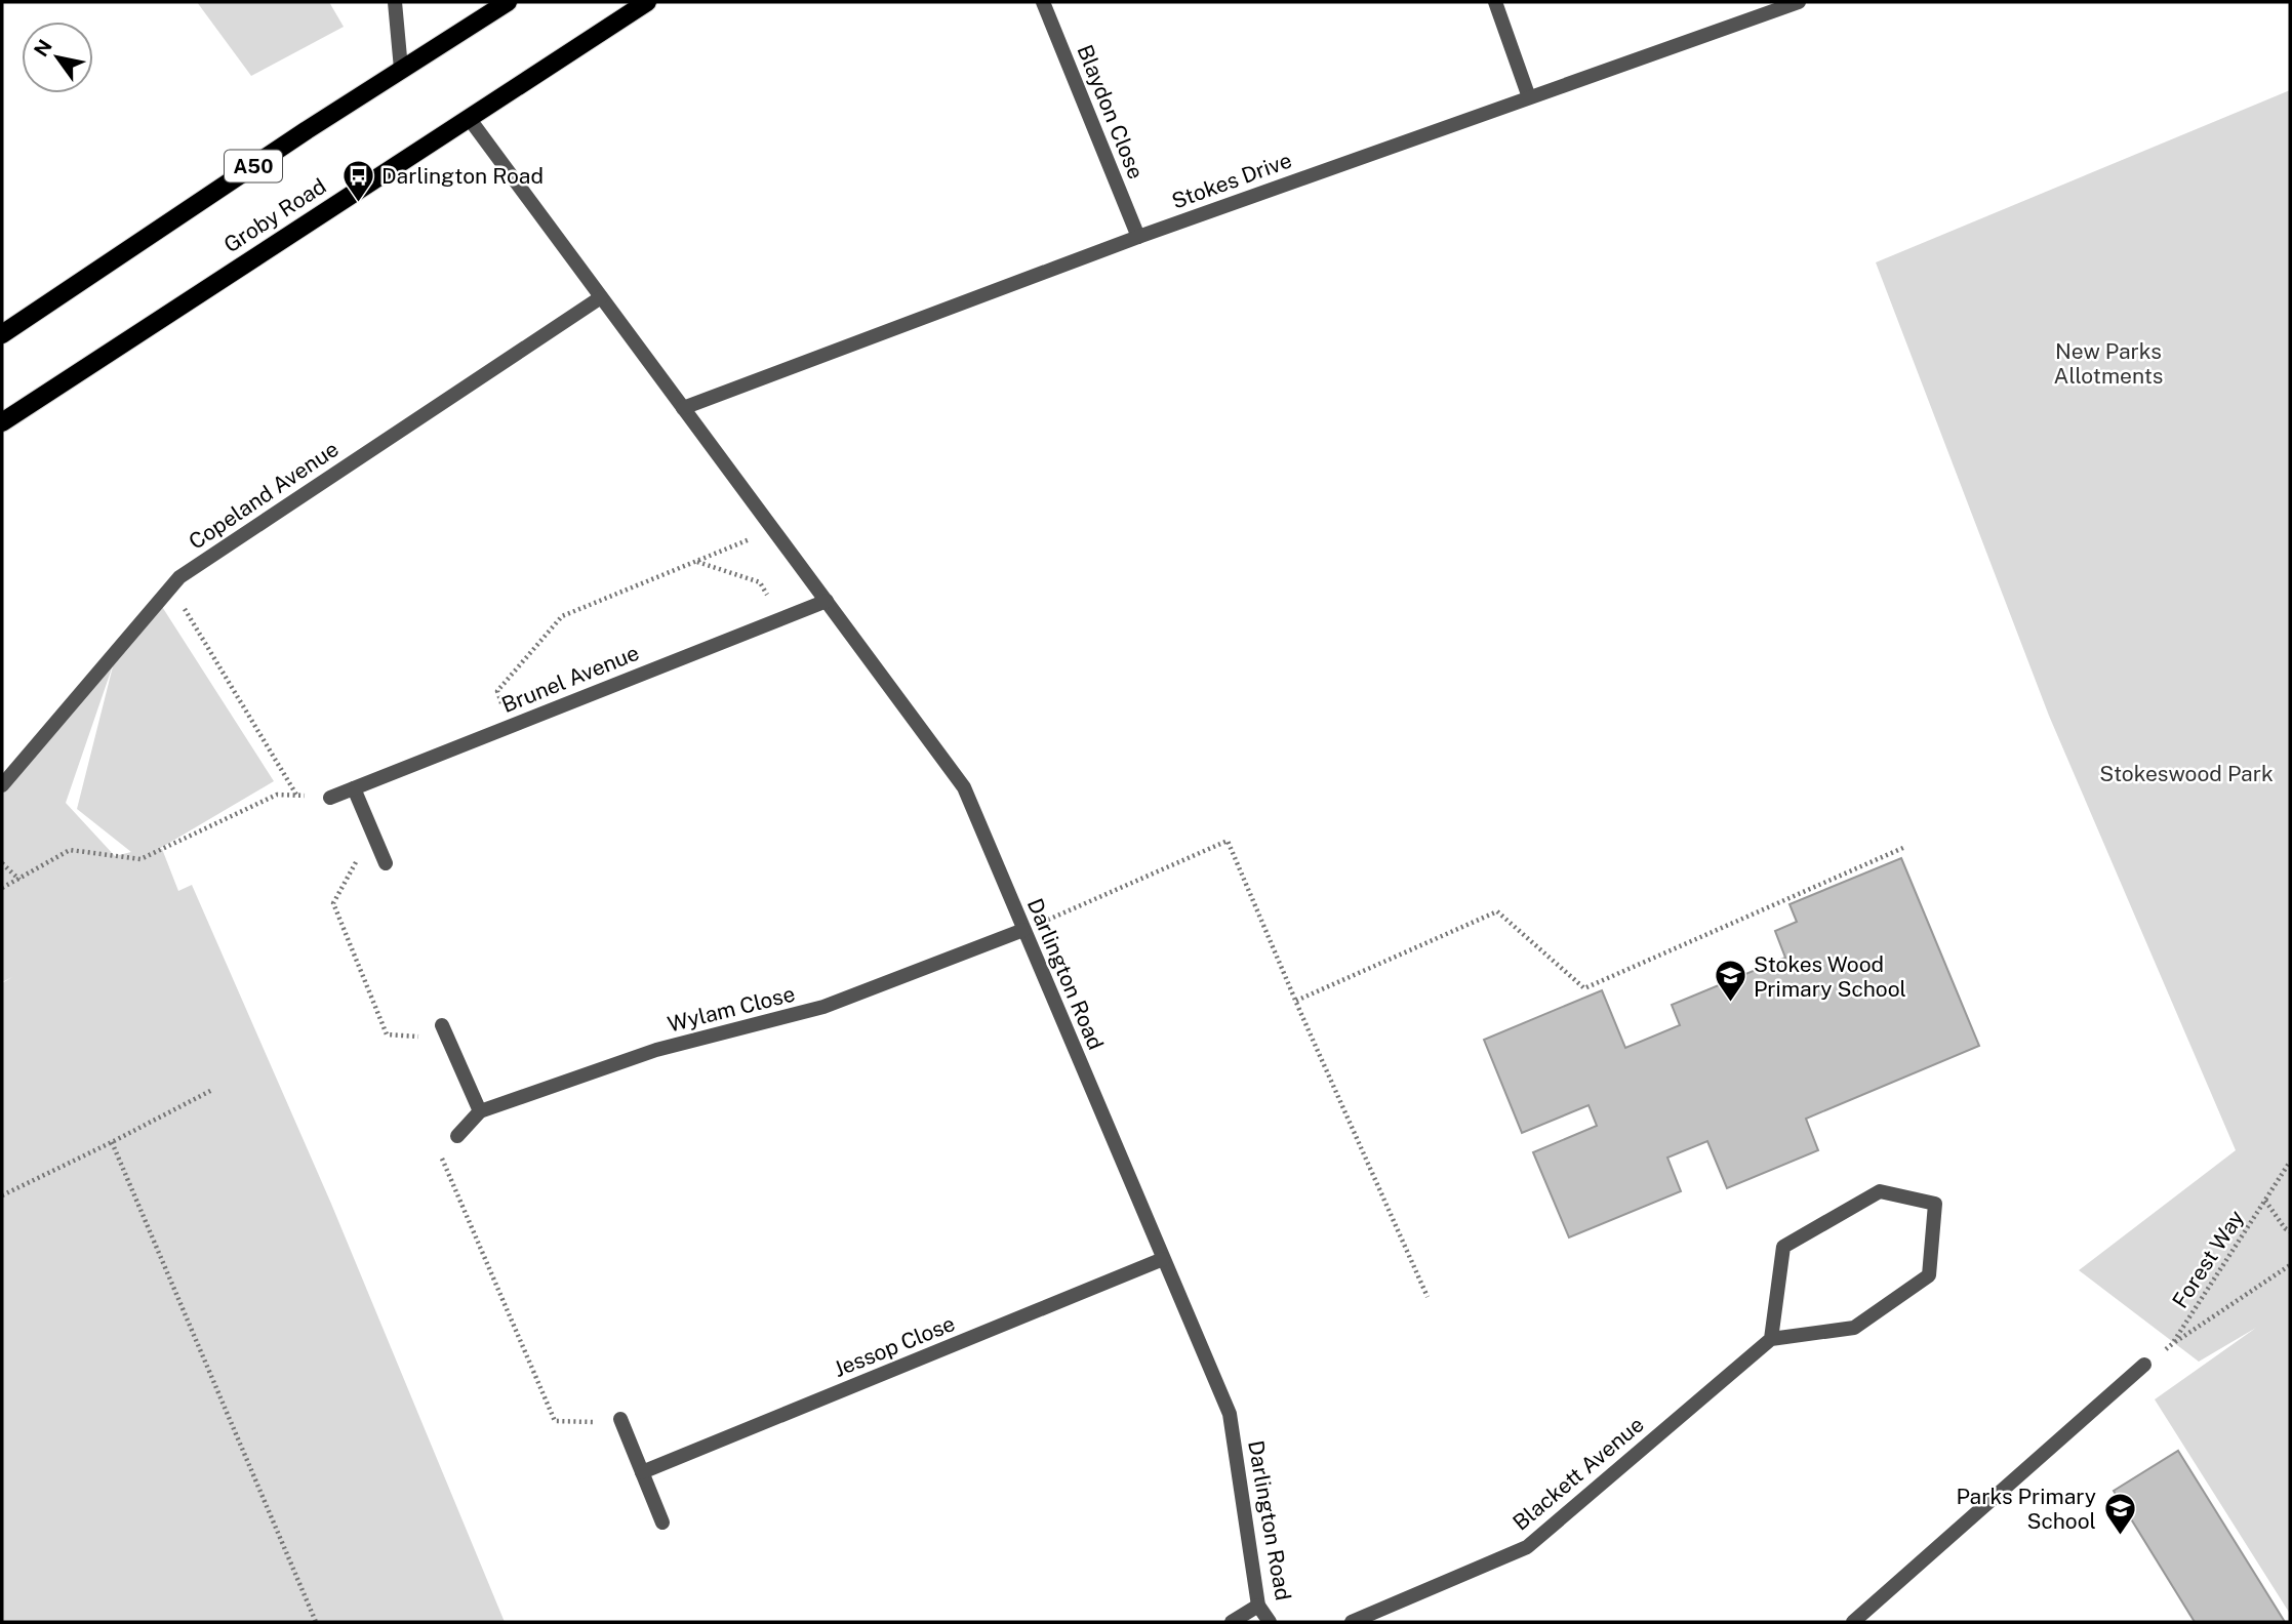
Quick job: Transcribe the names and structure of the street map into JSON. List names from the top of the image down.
{
  "streets": {
    "main road": ["A50", "Groby Road"],
    "street": [
      "Blaydon Close",
      "Stokes Drive",
      "Copeland Avenue",
      "Brunel Avenue",
      "Darlington Road",
      "Wylam Close",
      "Jessop Close",
      "Blackett Avenue"
    ],
    "path": ["Forest Way"]
  },
  "crossings": [
    ["Blaydon Close", "Stokes Drive"],
    ["Stokes Drive", "Darlington Road"],
    ["Groby Road", "Darlington Road"],
    ["Copeland Avenue", "Darlington Road"],
    ["Brunel Avenue", "Darlington Road"],
    ["Darlington Road", "Wylam Close"],
    ["Darlington Road", "Jessop Close"]
  ],
  "parks": ["New Parks Allotments", "Stokeswood Park"],
  "places": {
    "bus stop": ["Darlington Road"],
    "school or university": ["Stokes Wood Primary School", "Parks Primary School"]
  },
  "north": "top left"
}
